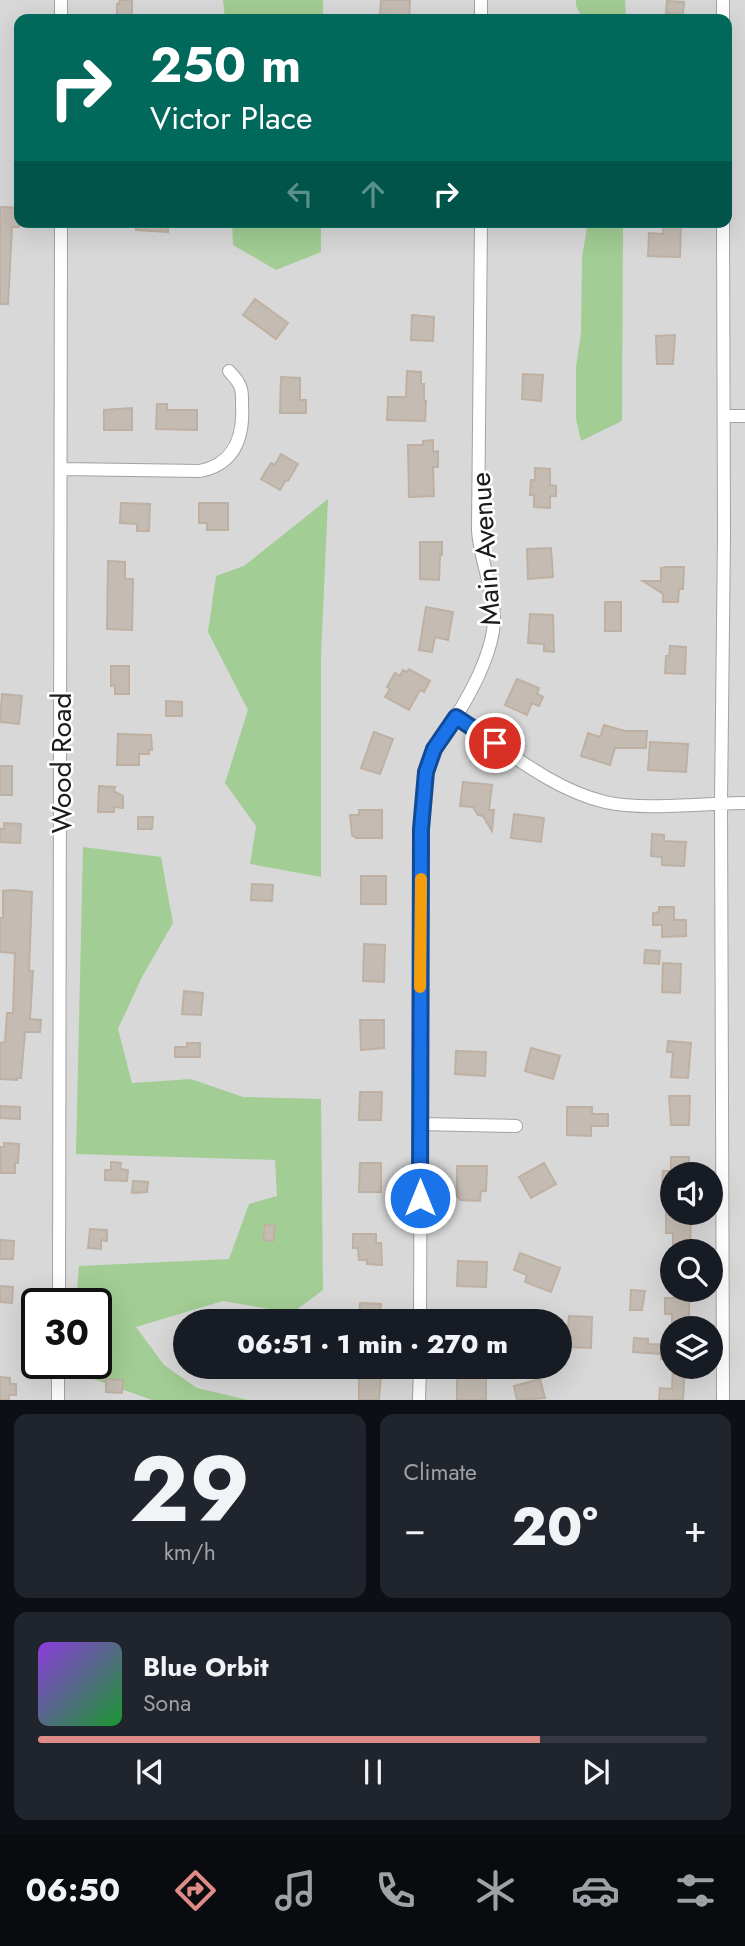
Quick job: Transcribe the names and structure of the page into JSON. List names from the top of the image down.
{
  "streets": {
    "street": ["Main Avenue", "Wood Road"]
  },
  "page": {
    "turn": ["250 m", "Victor Place"],
    "limit": "30",
    "trip": "06:51 · 1 min · 270 m",
    "tile": [
      ["29", "km/h"],
      "Climate"
    ],
    "heat": ["−", "20°", "+"],
    "song": ["Blue Orbit", "Sona"],
    "tabs": "06:50"
  }
}
